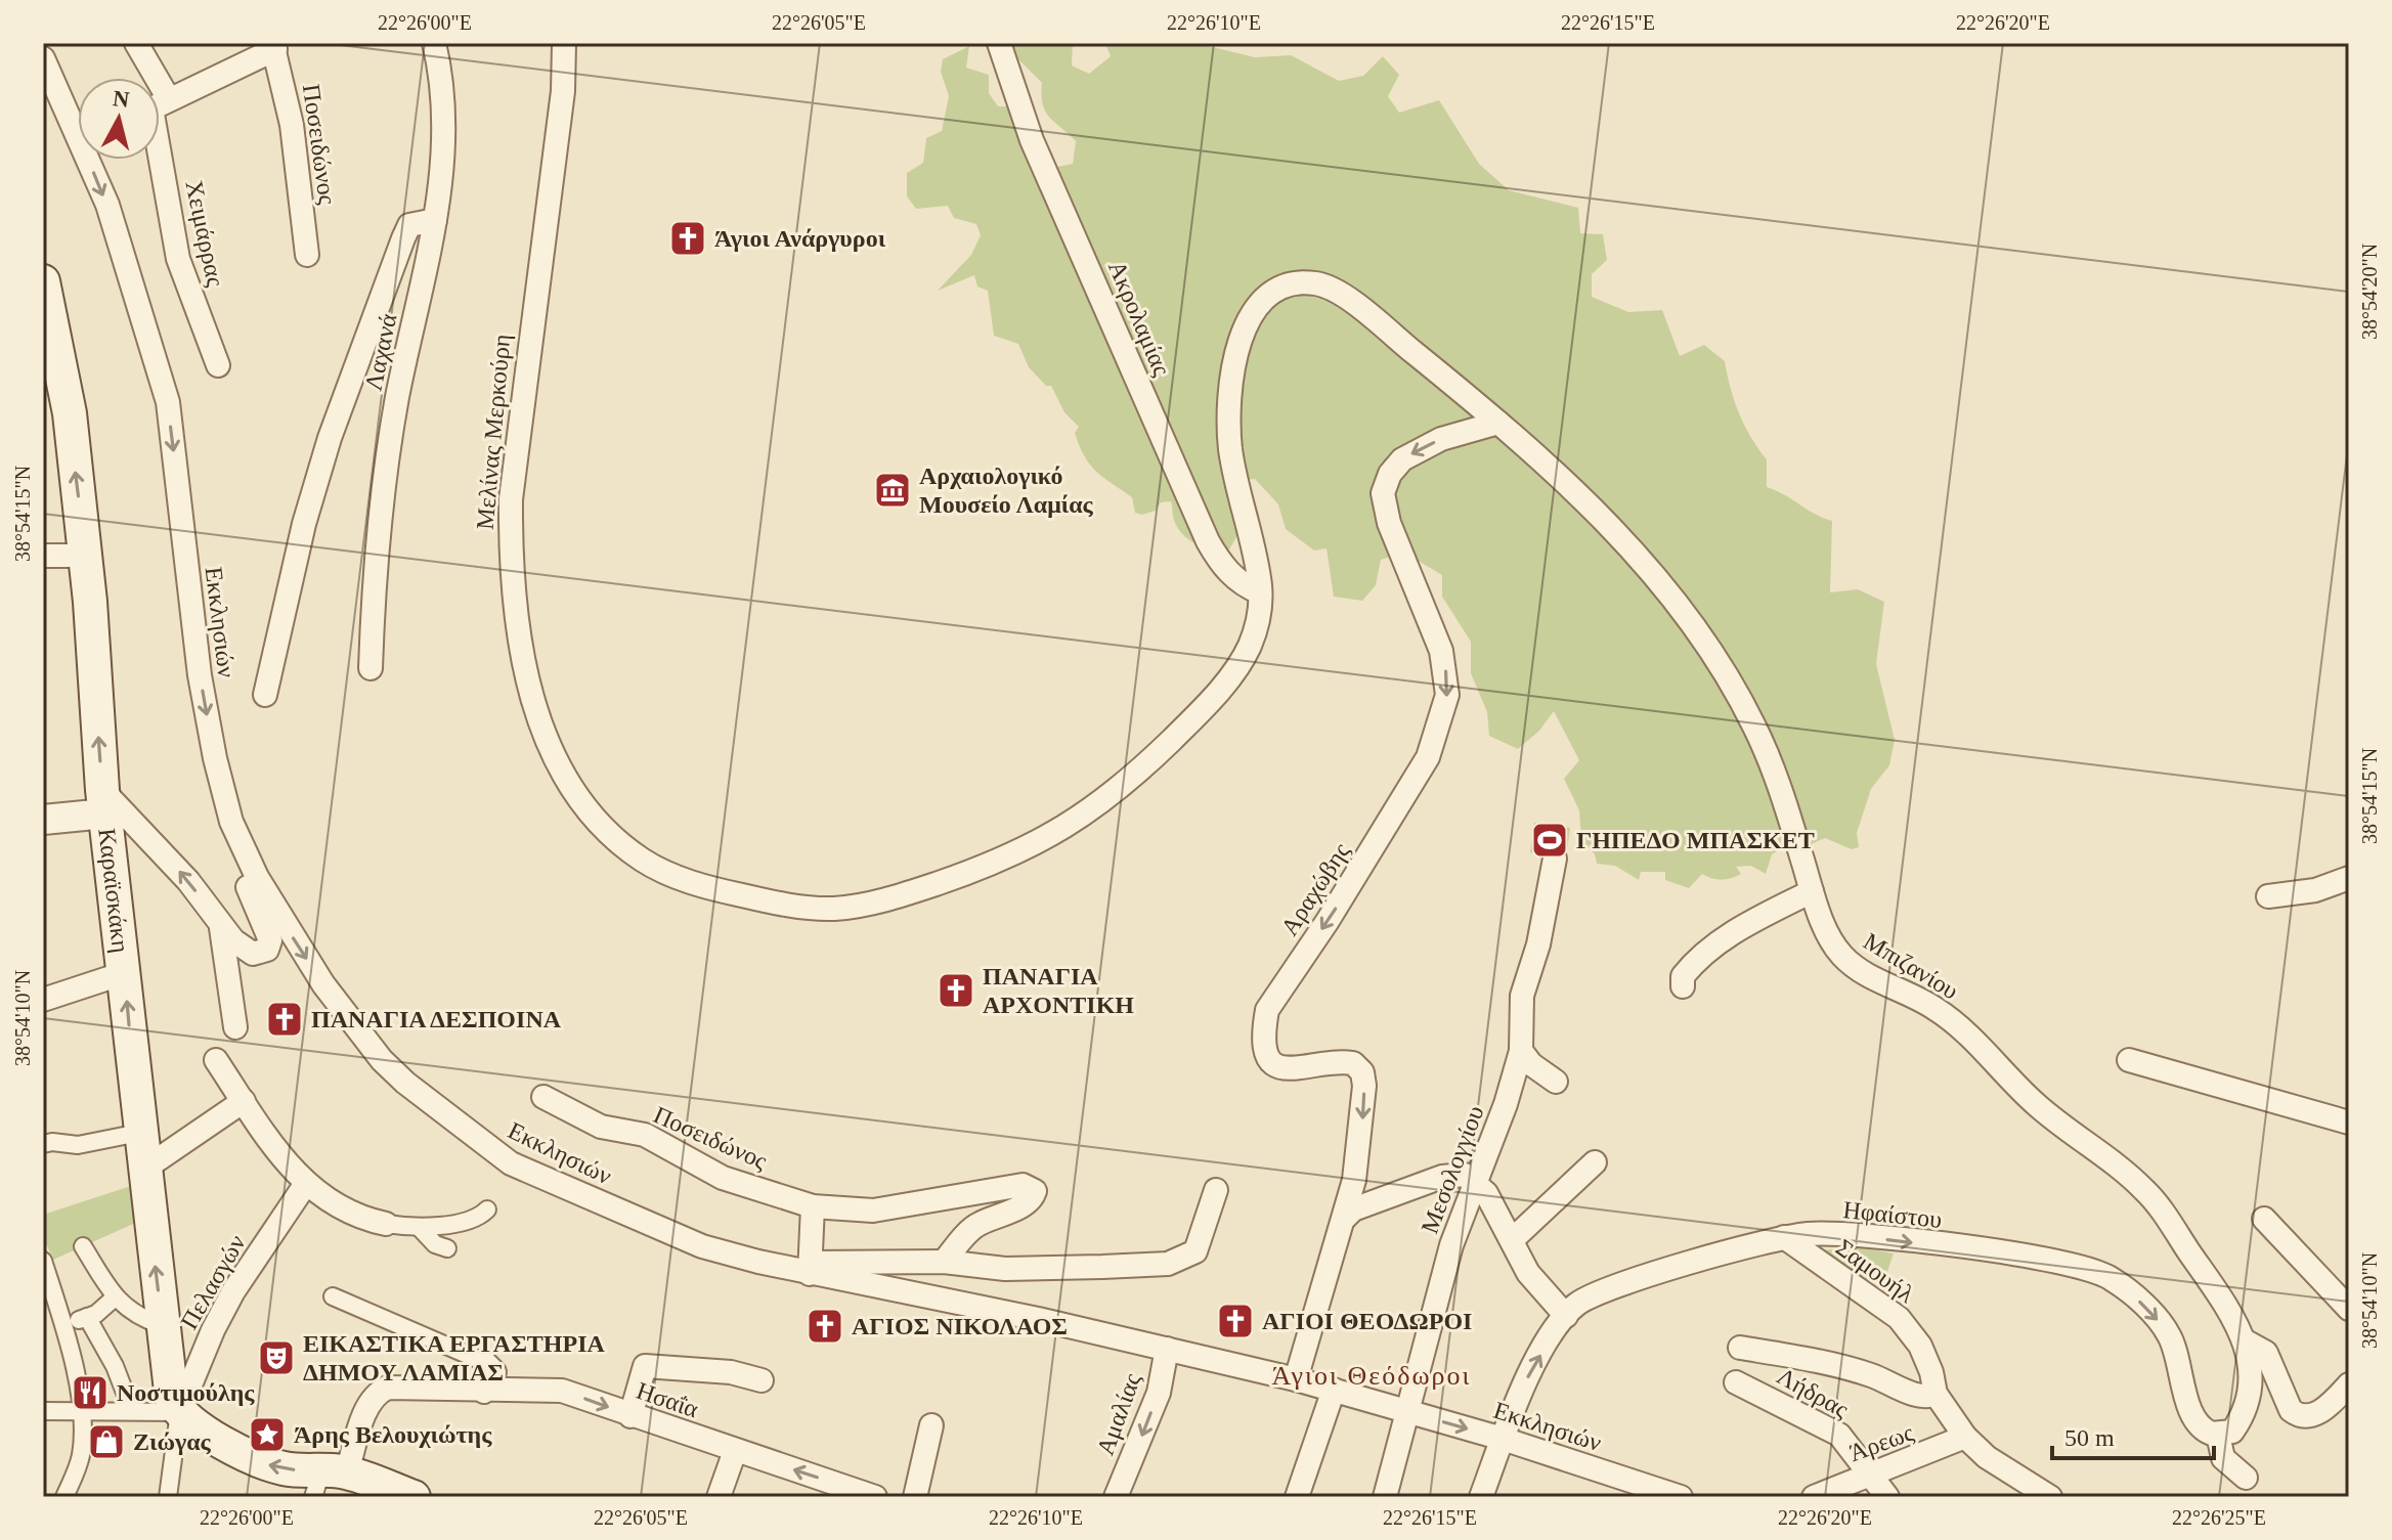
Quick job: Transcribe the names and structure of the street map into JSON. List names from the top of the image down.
{
  "streets": {
    "main road": ["Καραϊσκάκη"],
    "street": [
      "Ποσειδώνος",
      "Χειμάρρας",
      "Ακρολαμίας",
      "Λαχανά",
      "Μελίνας Μερκούρη",
      "Εκκλησιών",
      "Αραχώβης",
      "Μπιζανίου",
      "Μεσολογγίου",
      "Ηφαίστου",
      "Σαμουήλ",
      "Πελασγών",
      "Λήδρας",
      "Ησαΐα",
      "Αμαλίας",
      "Άρεως"
    ]
  },
  "crossings": [
    ["Ακρολαμίας", "Μελίνας Μερκούρη"],
    ["Μελίνας Μερκούρη", "Αραχώβης"],
    ["Μελίνας Μερκούρη", "Μπιζανίου"],
    ["Εκκλησιών", "Αραχώβης"],
    ["Εκκλησιών", "Μεσολογγίου"],
    ["Εκκλησιών", "Ηφαίστου"],
    ["Εκκλησιών", "Αμαλίας"],
    ["Αραχώβης", "Μπιζανίου"],
    ["Καραϊσκάκη", "Πελασγών"],
    ["Μπιζανίου", "Ηφαίστου"],
    ["Ηφαίστου", "Σαμουήλ"],
    ["Σαμουήλ", "Άρεως"],
    ["Λήδρας", "Άρεως"]
  ],
  "one_way": ["Εκκλησιών", "Καραϊσκάκη"],
  "districts": ["Άγιοι Θεόδωροι"],
  "places": {
    "church": [
      "Άγιοι Ανάργυροι",
      "ΠΑΝΑΓΙΑ ΑΡΧΟΝΤΙΚΗ",
      "ΠΑΝΑΓΙΑ ΔΕΣΠΟΙΝΑ",
      "ΑΓΙΟΙ ΘΕΟΔΩΡΟΙ",
      "ΑΓΙΟΣ ΝΙΚΟΛΑΟΣ"
    ],
    "museum": ["Αρχαιολογικό Μουσείο Λαμίας"],
    "sports": ["ΓΗΠΕΔΟ ΜΠΑΣΚΕΤ"],
    "theatre": ["ΕΙΚΑΣΤΙΚΑ ΕΡΓΑΣΤΗΡΙΑ ΔΗΜΟΥ ΛΑΜΙΑΣ"],
    "restaurant": ["Νοστιμούλης"],
    "place": ["Άρης Βελουχιώτης"],
    "shop": ["Ζιώγας"]
  },
  "scale_bar": "50 m",
  "north": "top",
  "coordinates": [
    "22°26'00\"E",
    "22°26'05\"E",
    "22°26'10\"E",
    "22°26'15\"E",
    "22°26'20\"E",
    "38°54'20\"N",
    "38°54'15\"N",
    "38°54'10\"N",
    "22°26'25\"E"
  ]
}
